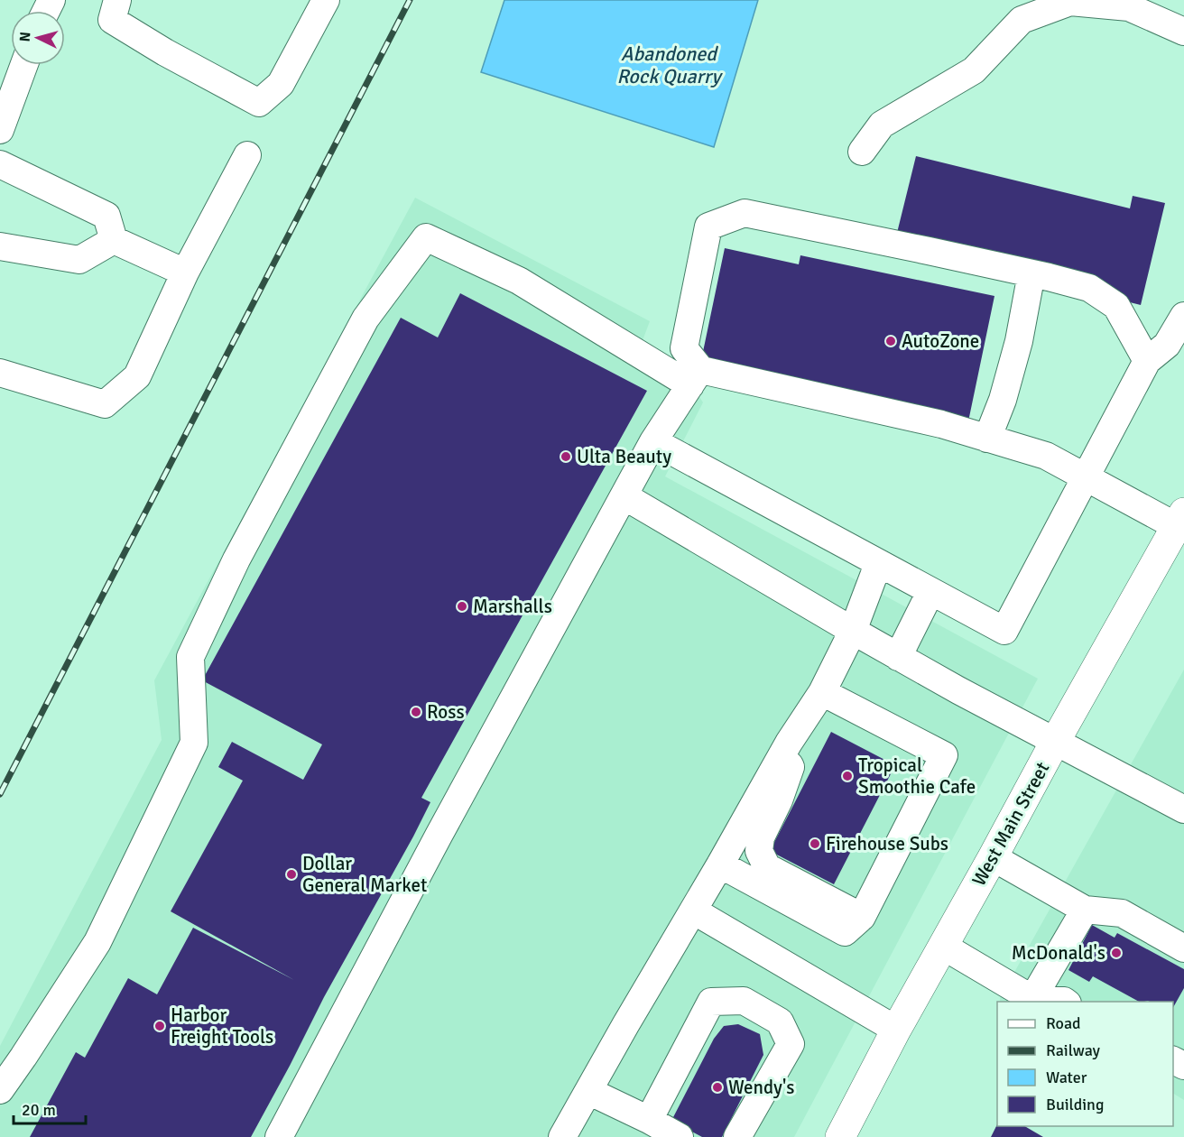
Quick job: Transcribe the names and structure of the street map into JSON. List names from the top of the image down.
{
  "streets": {
    "main road": ["West Main Street"]
  },
  "water": ["Abandoned Rock Quarry"],
  "places": [
    "AutoZone",
    "Ulta Beauty",
    "Marshalls",
    "Ross",
    "Tropical Smoothie Cafe",
    "Firehouse Subs",
    "Dollar General Market",
    "McDonald's",
    "Harbor Freight Tools",
    "Wendy's"
  ],
  "legend": [
    "Road",
    "Railway",
    "Water",
    "Building"
  ],
  "scale_bar": "20 m",
  "north": "left"
}
